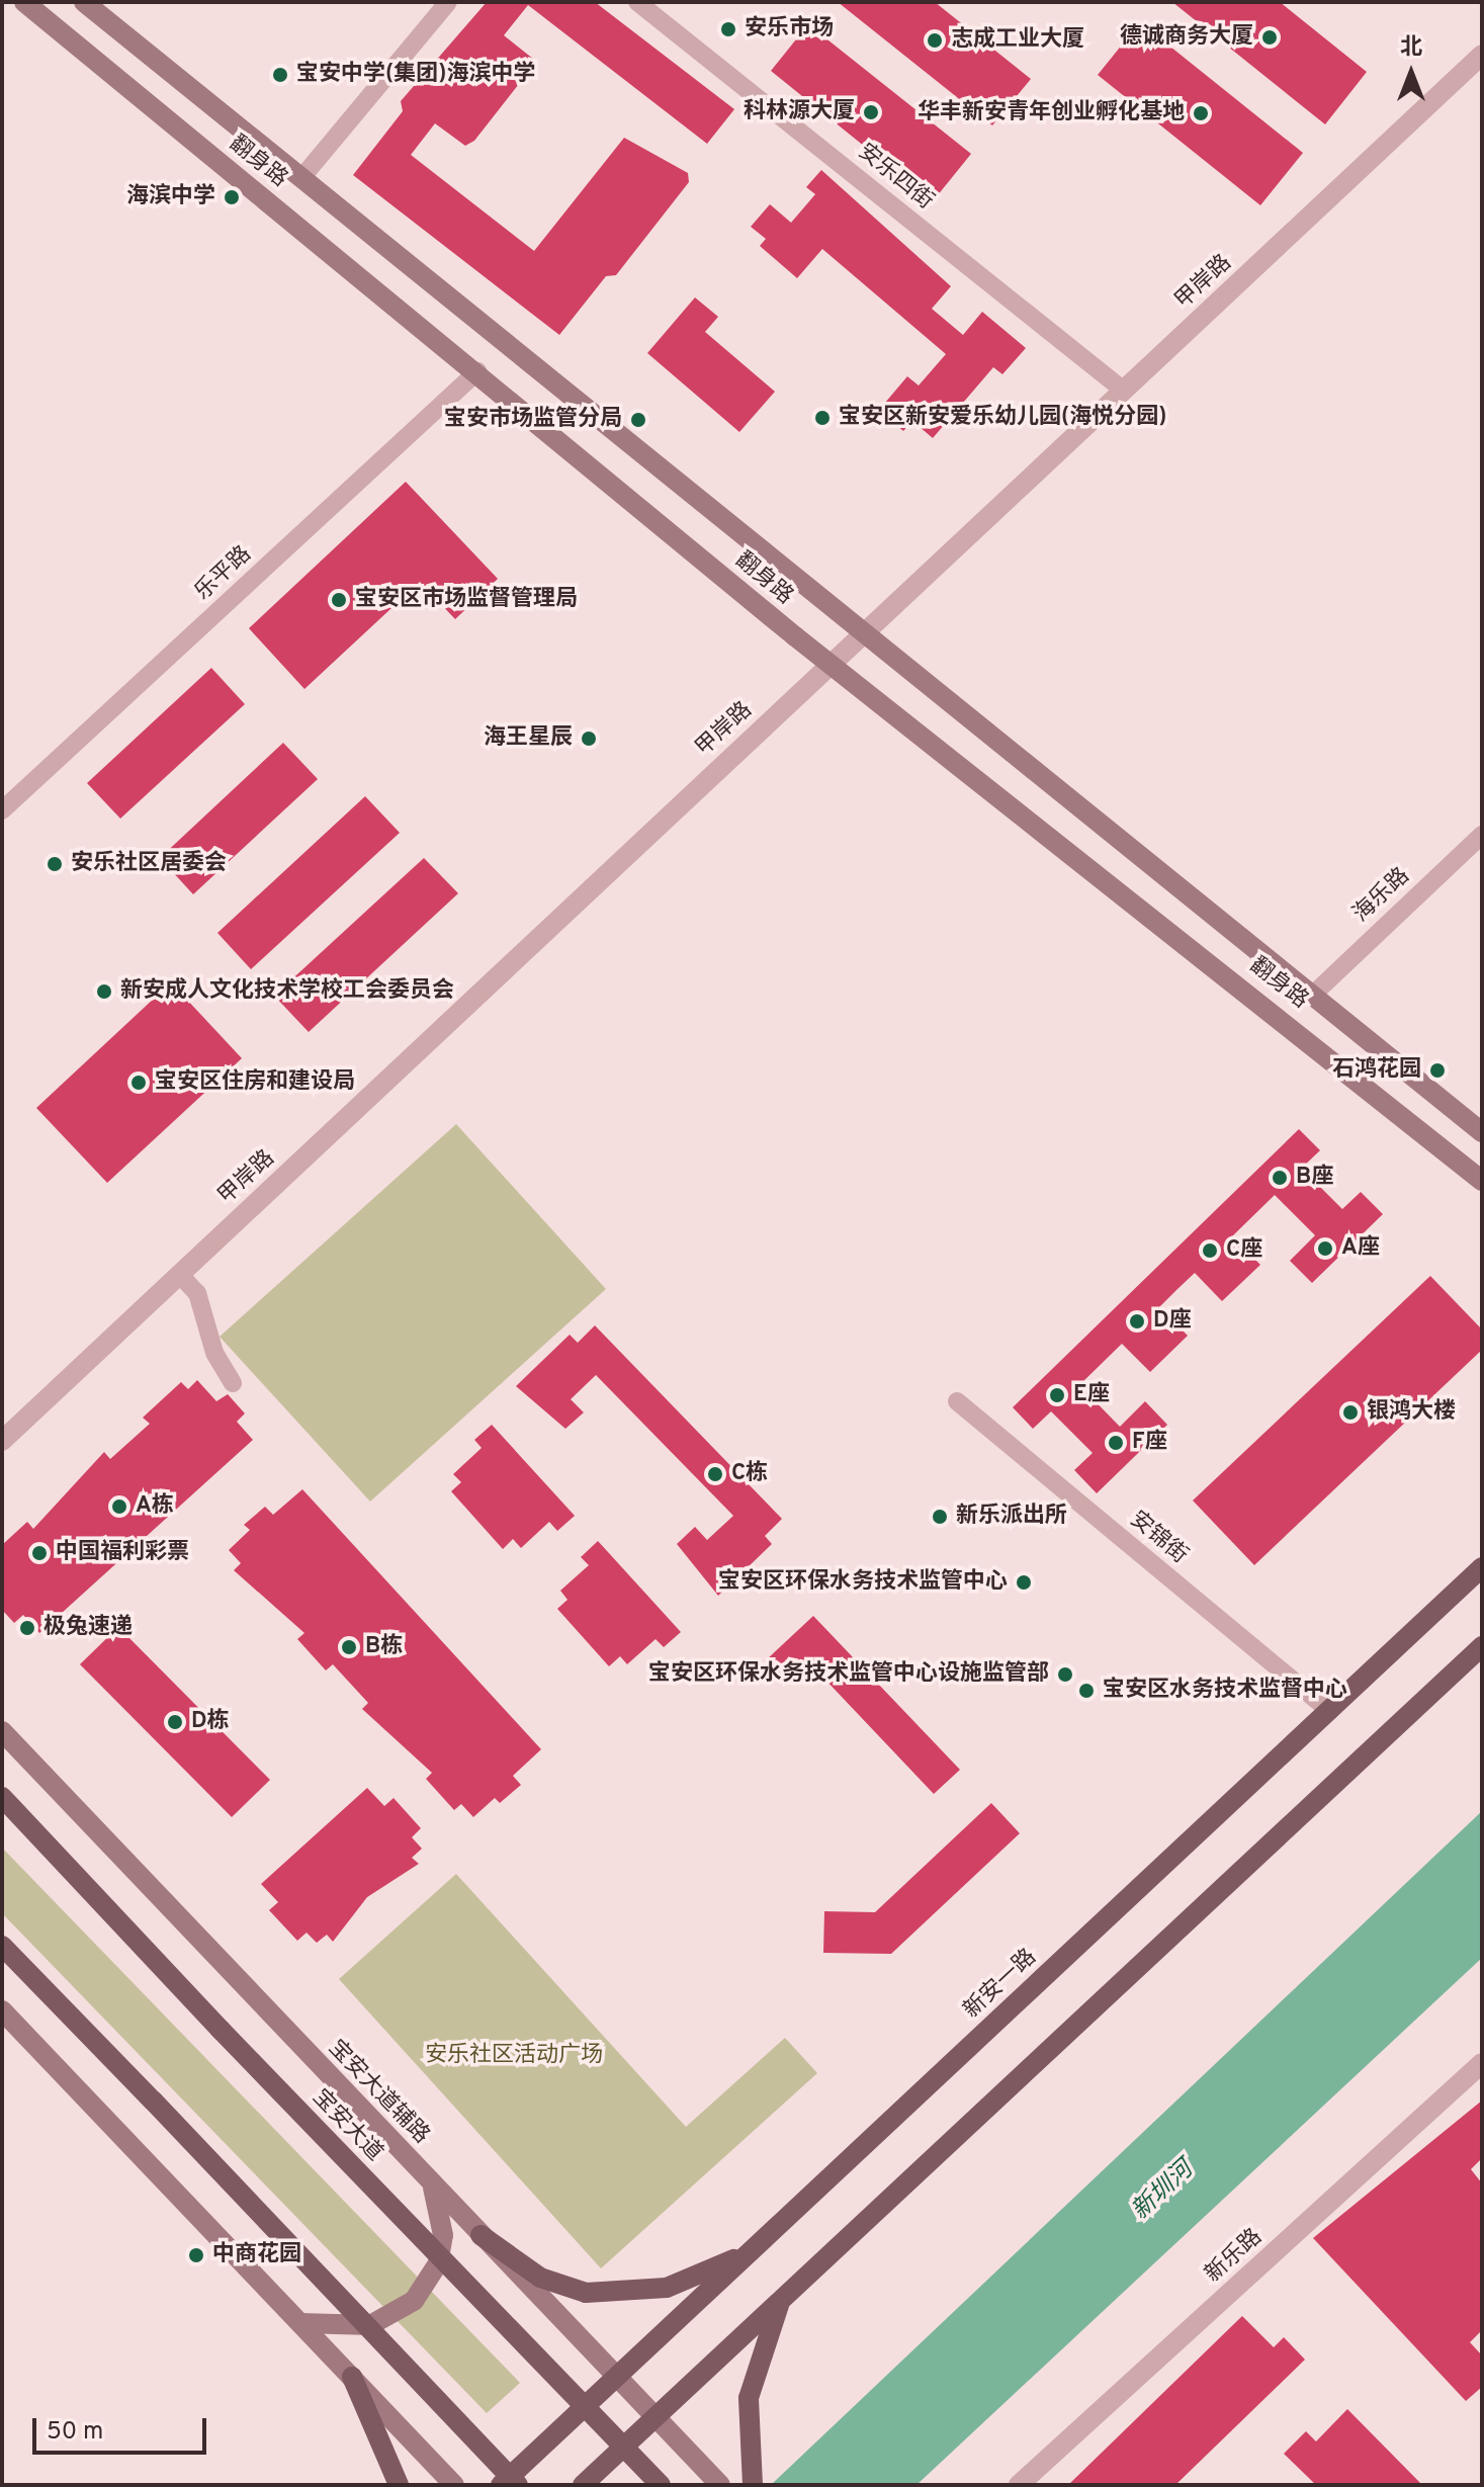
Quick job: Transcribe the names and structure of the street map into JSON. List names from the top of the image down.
{
  "streets": {
    "main road": [
      "翻身路",
      "新安一路",
      "宝安大道辅路",
      "宝安大道"
    ],
    "street": [
      "安乐四街",
      "甲岸路",
      "乐平路",
      "海乐路",
      "安锦街",
      "新乐路"
    ]
  },
  "crossings": [
    ["翻身路", "甲岸路"],
    ["翻身路", "乐平路"],
    ["翻身路", "海乐路"],
    ["安乐四街", "甲岸路"],
    ["安锦街", "新安一路"],
    ["新安一路", "宝安大道辅路"]
  ],
  "water": ["新圳河"],
  "parks": ["安乐社区活动广场"],
  "places": [
    "安乐市场",
    "德诚商务大厦",
    "志成工业大厦",
    "宝安中学(集团)海滨中学",
    "科林源大厦",
    "华丰新安青年创业孵化基地",
    "海滨中学",
    "宝安区新安爱乐幼儿园(海悦分园)",
    "宝安市场监管分局",
    "宝安区市场监督管理局",
    "海王星辰",
    "安乐社区居委会",
    "新安成人文化技术学校工会委员会",
    "石鸿花园",
    "宝安区住房和建设局",
    "B座",
    "A座",
    "C座",
    "D座",
    "E座",
    "银鸿大楼",
    "F座",
    "C栋",
    "A栋",
    "新乐派出所",
    "中国福利彩票",
    "宝安区环保水务技术监管中心",
    "极兔速递",
    "B栋",
    "宝安区环保水务技术监管中心设施监管部",
    "宝安区水务技术监督中心",
    "D栋",
    "中商花园"
  ],
  "scale_bar": "50 m",
  "north": "top"
}
